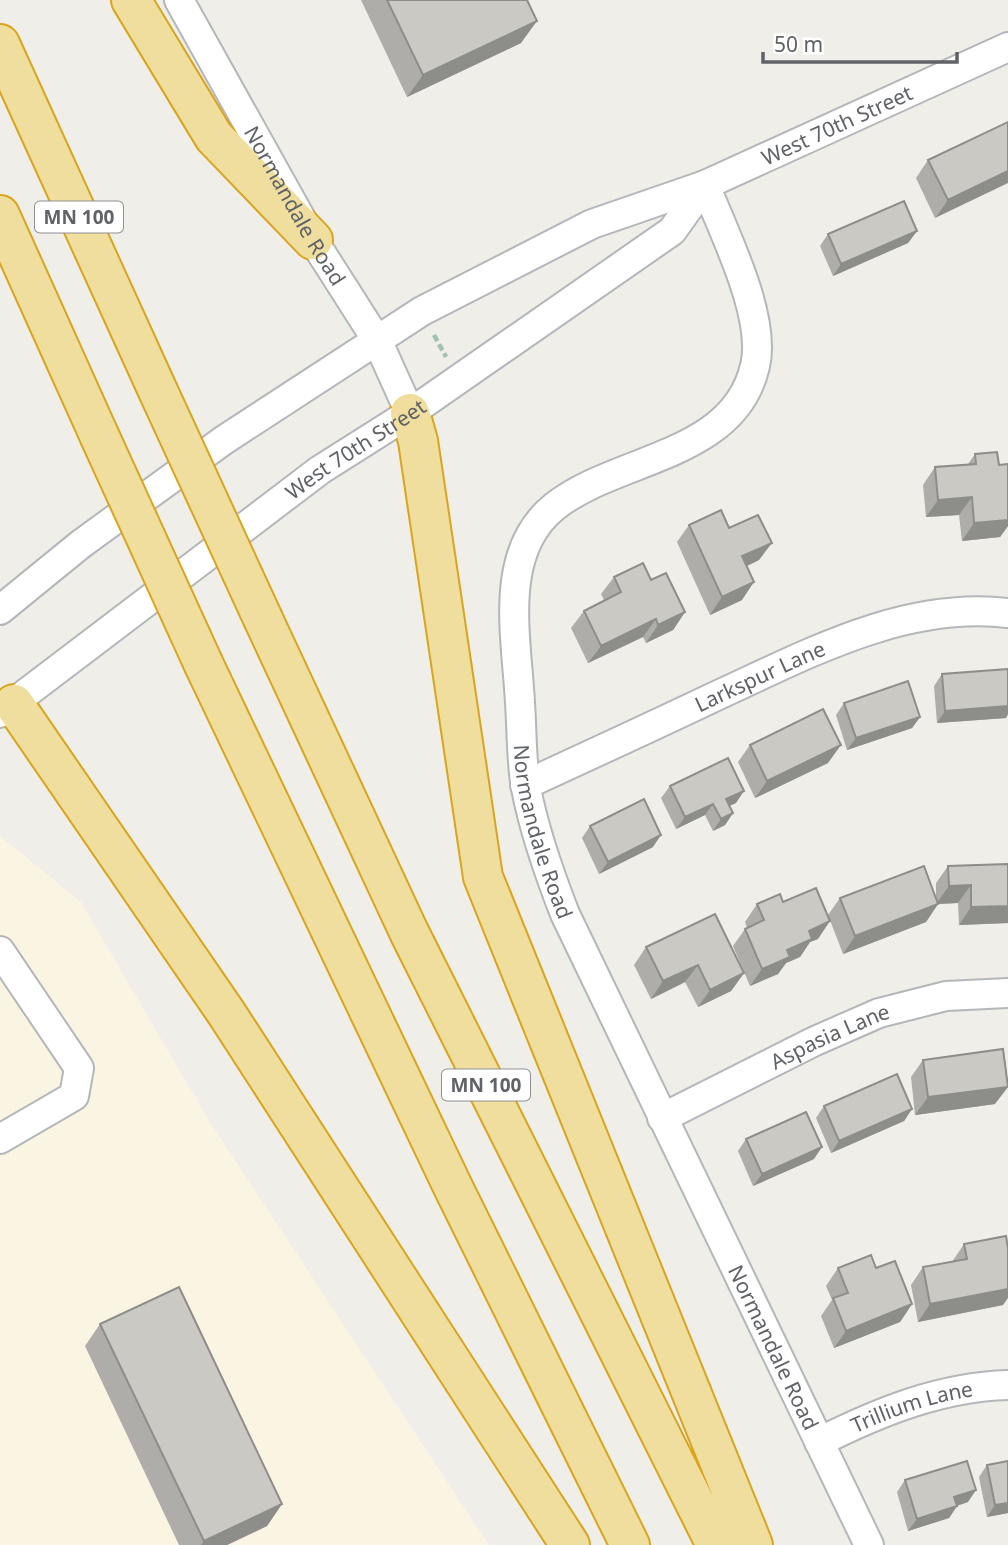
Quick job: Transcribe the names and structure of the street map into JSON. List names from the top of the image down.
{
  "streets": {
    "highway": ["MN 100"],
    "street": [
      "West 70th Street",
      "Normandale Road",
      "Larkspur Lane",
      "Aspasia Lane",
      "Trillium Lane"
    ]
  },
  "crossings": [
    ["West 70th Street", "Normandale Road"],
    ["Normandale Road", "Larkspur Lane"],
    ["Normandale Road", "Aspasia Lane"],
    ["Normandale Road", "Trillium Lane"]
  ],
  "scale_bar": "50 m"
}
